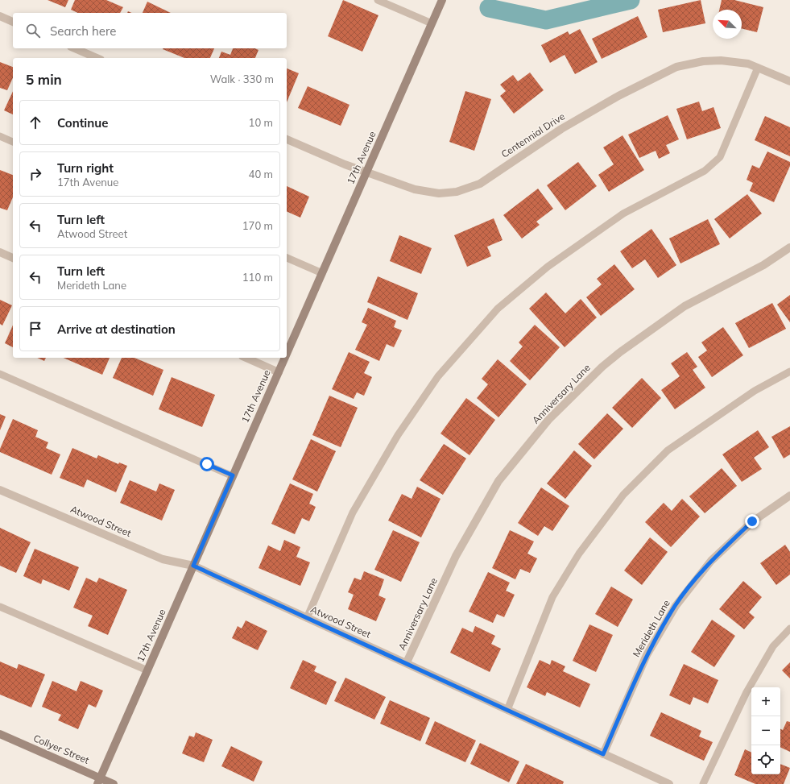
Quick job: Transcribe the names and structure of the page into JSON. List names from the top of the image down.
{
  "streets": {
    "main road": ["17th Avenue", "Collyer Street"],
    "street": [
      "Centennial Drive",
      "Anniversary Lane",
      "Atwood Street",
      "Merideth Lane"
    ]
  },
  "crossings": [
    ["Centennial Drive", "17th Avenue"],
    ["17th Avenue", "Atwood Street"],
    ["17th Avenue", "Collyer Street"],
    ["Anniversary Lane", "Atwood Street"],
    ["Atwood Street", "Merideth Lane"]
  ],
  "north": "top left",
  "page": {
    "search": "Search here",
    "heading": ["5 min", "Walk · 330 m"],
    "list": [
      ["Continue", "10 m"],
      ["Turn right", "17th Avenue", "40 m"],
      ["Turn left", "Atwood Street", "170 m"],
      ["Turn left", "Merideth Lane", "110 m"],
      "Arrive at destination"
    ],
    "map_buttons": ["+", "−"]
  }
}
